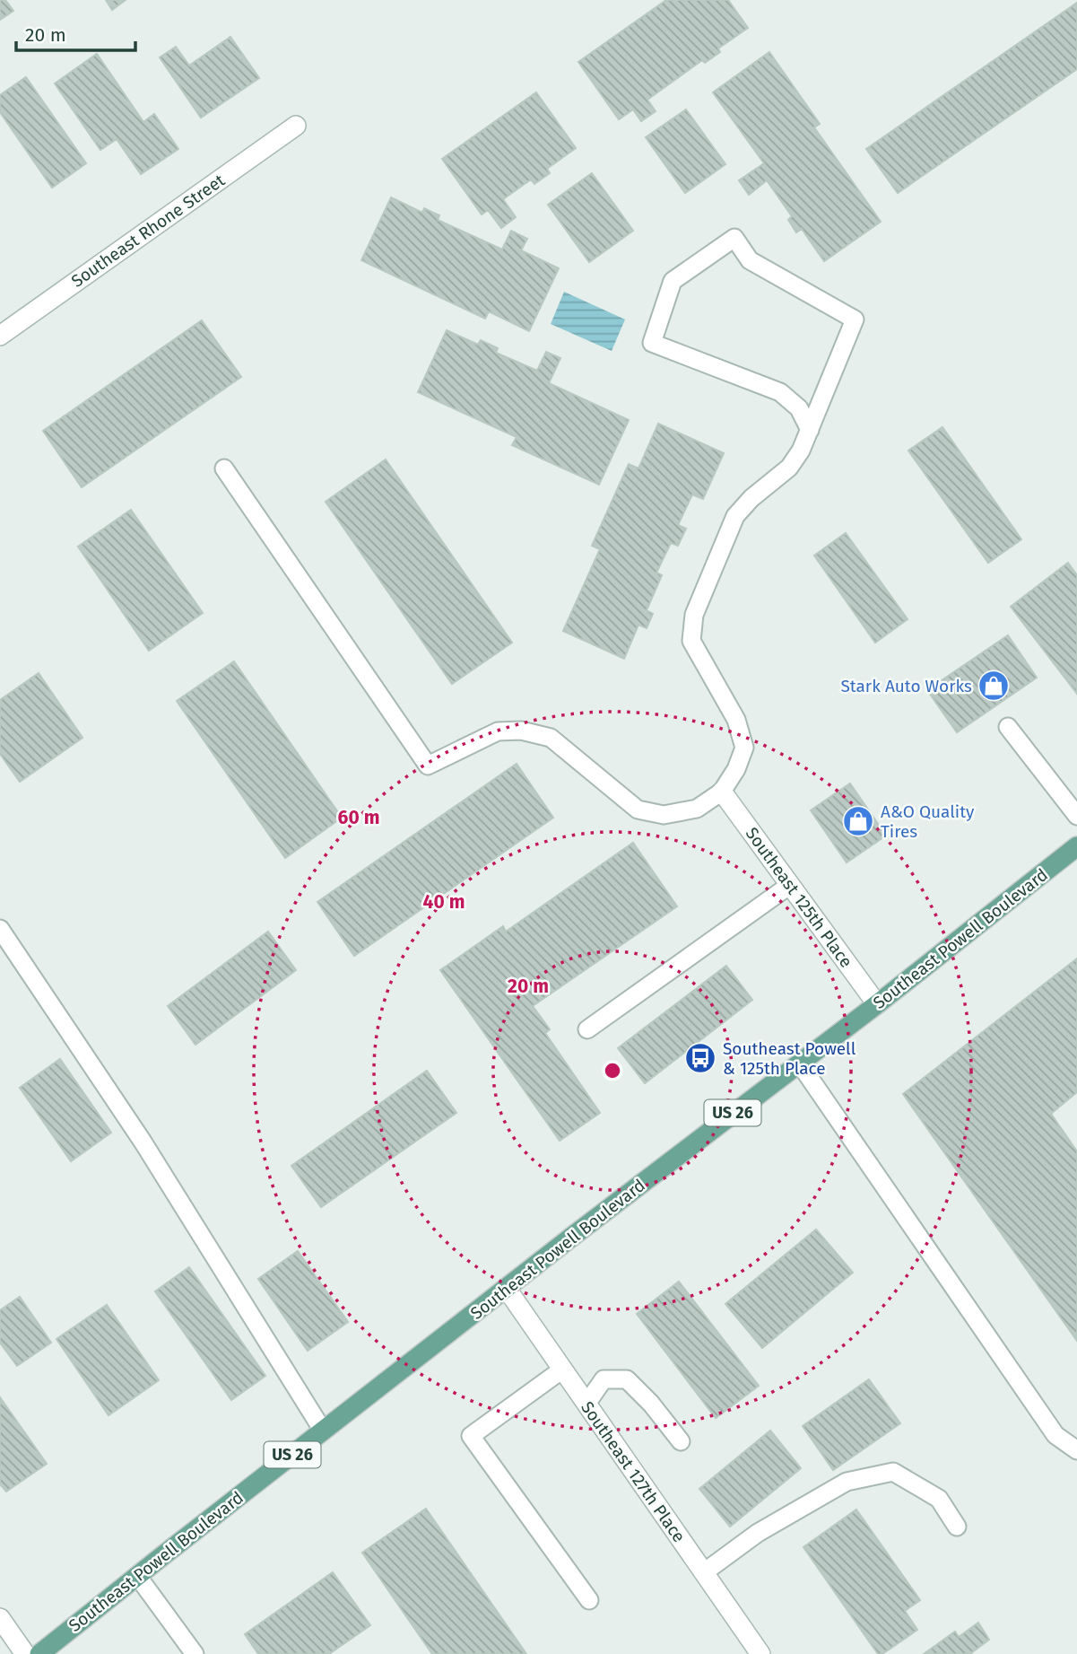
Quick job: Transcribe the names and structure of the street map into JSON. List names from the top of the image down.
{
  "streets": {
    "main road": ["Southeast Powell Boulevard", "US 26"],
    "street": ["Southeast Rhone Street", "Southeast 125th Place", "Southeast 127th Place"]
  },
  "crossings": [
    ["Southeast 125th Place", "Southeast Powell Boulevard"],
    ["Southeast Powell Boulevard", "Southeast 127th Place"]
  ],
  "places": {
    "shop": ["Stark Auto Works", "A&O Quality Tires"],
    "bus stop": ["Southeast Powell & 125th Place"]
  },
  "scale_bar": "20 m",
  "rings": ["60 m", "40 m", "20 m"]
}
